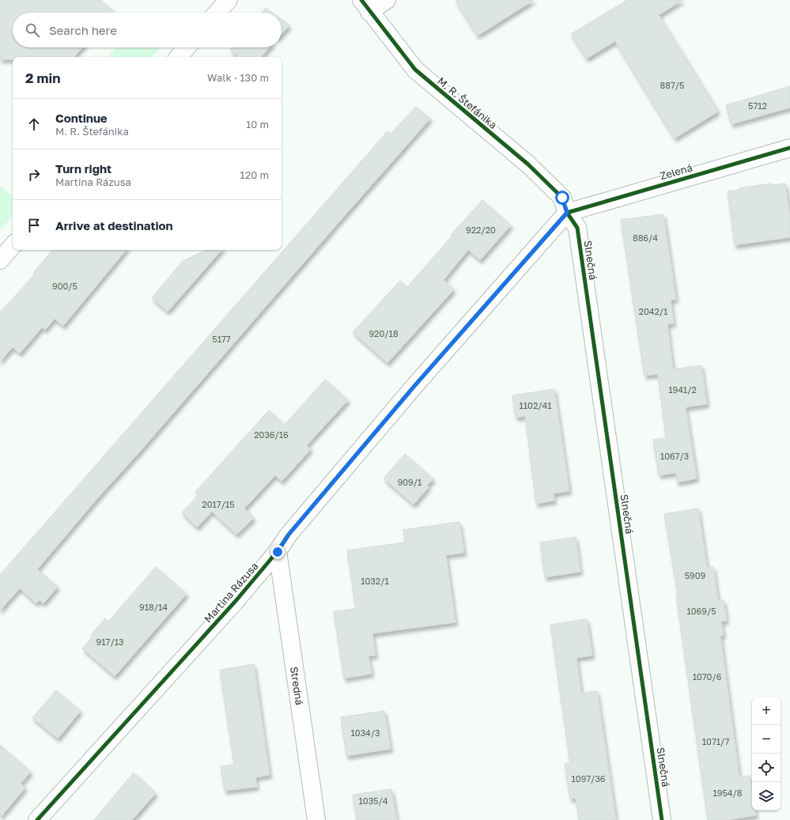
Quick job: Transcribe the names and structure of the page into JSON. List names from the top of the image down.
{
  "streets": {
    "street": [
      "M. R. Štefánika",
      "Zelená",
      "Slnečná",
      "Martina Rázusa",
      "Stredná"
    ]
  },
  "crossings": [
    ["M. R. Štefánika", "Zelená"],
    ["M. R. Štefánika", "Slnečná"],
    ["M. R. Štefánika", "Martina Rázusa"],
    ["Zelená", "Slnečná"],
    ["Zelená", "Martina Rázusa"],
    ["Slnečná", "Martina Rázusa"],
    ["Martina Rázusa", "Stredná"]
  ],
  "house_numbers": [
    "887/5",
    "5712",
    "922/20",
    "886/4",
    "900/5",
    "2042/1",
    "920/18",
    "5177",
    "1941/2",
    "1102/41",
    "2036/16",
    "1067/3",
    "909/1",
    "2017/15",
    "5909",
    "1032/1",
    "918/14",
    "1069/5",
    "917/13",
    "1070/6",
    "1034/3",
    "1071/7",
    "1097/36",
    "1954/8",
    "1035/4"
  ],
  "page": {
    "search": "Search here",
    "heading": ["2 min", "Walk · 130 m"],
    "list": [
      ["Continue", "M. R. Štefánika", "10 m"],
      ["Turn right", "Martina Rázusa", "120 m"],
      "Arrive at destination"
    ],
    "map_buttons": ["+", "−"]
  }
}
